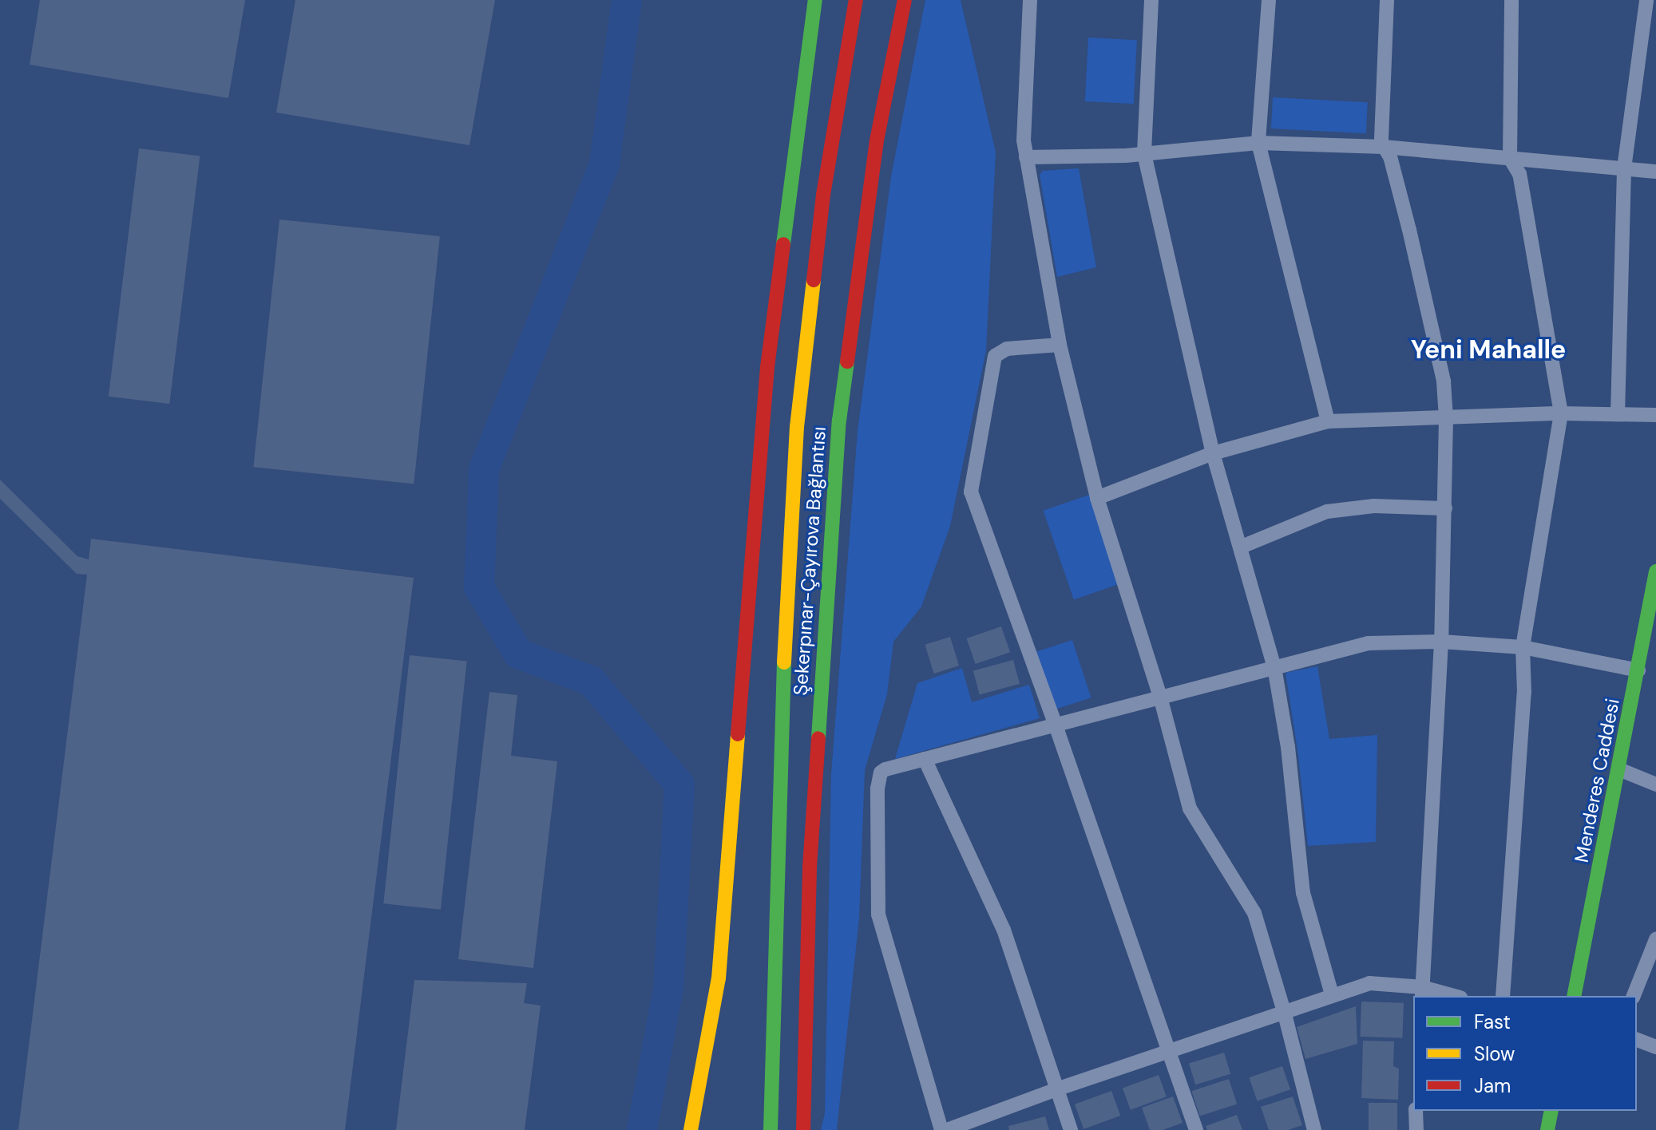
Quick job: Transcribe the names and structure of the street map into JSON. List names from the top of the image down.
{
  "streets": {
    "main road": ["Şekerpınar-Çayırova Bağlantısı", "Menderes Caddesi"]
  },
  "districts": ["Yeni Mahalle"],
  "legend": ["Fast", "Slow", "Jam"]
}
